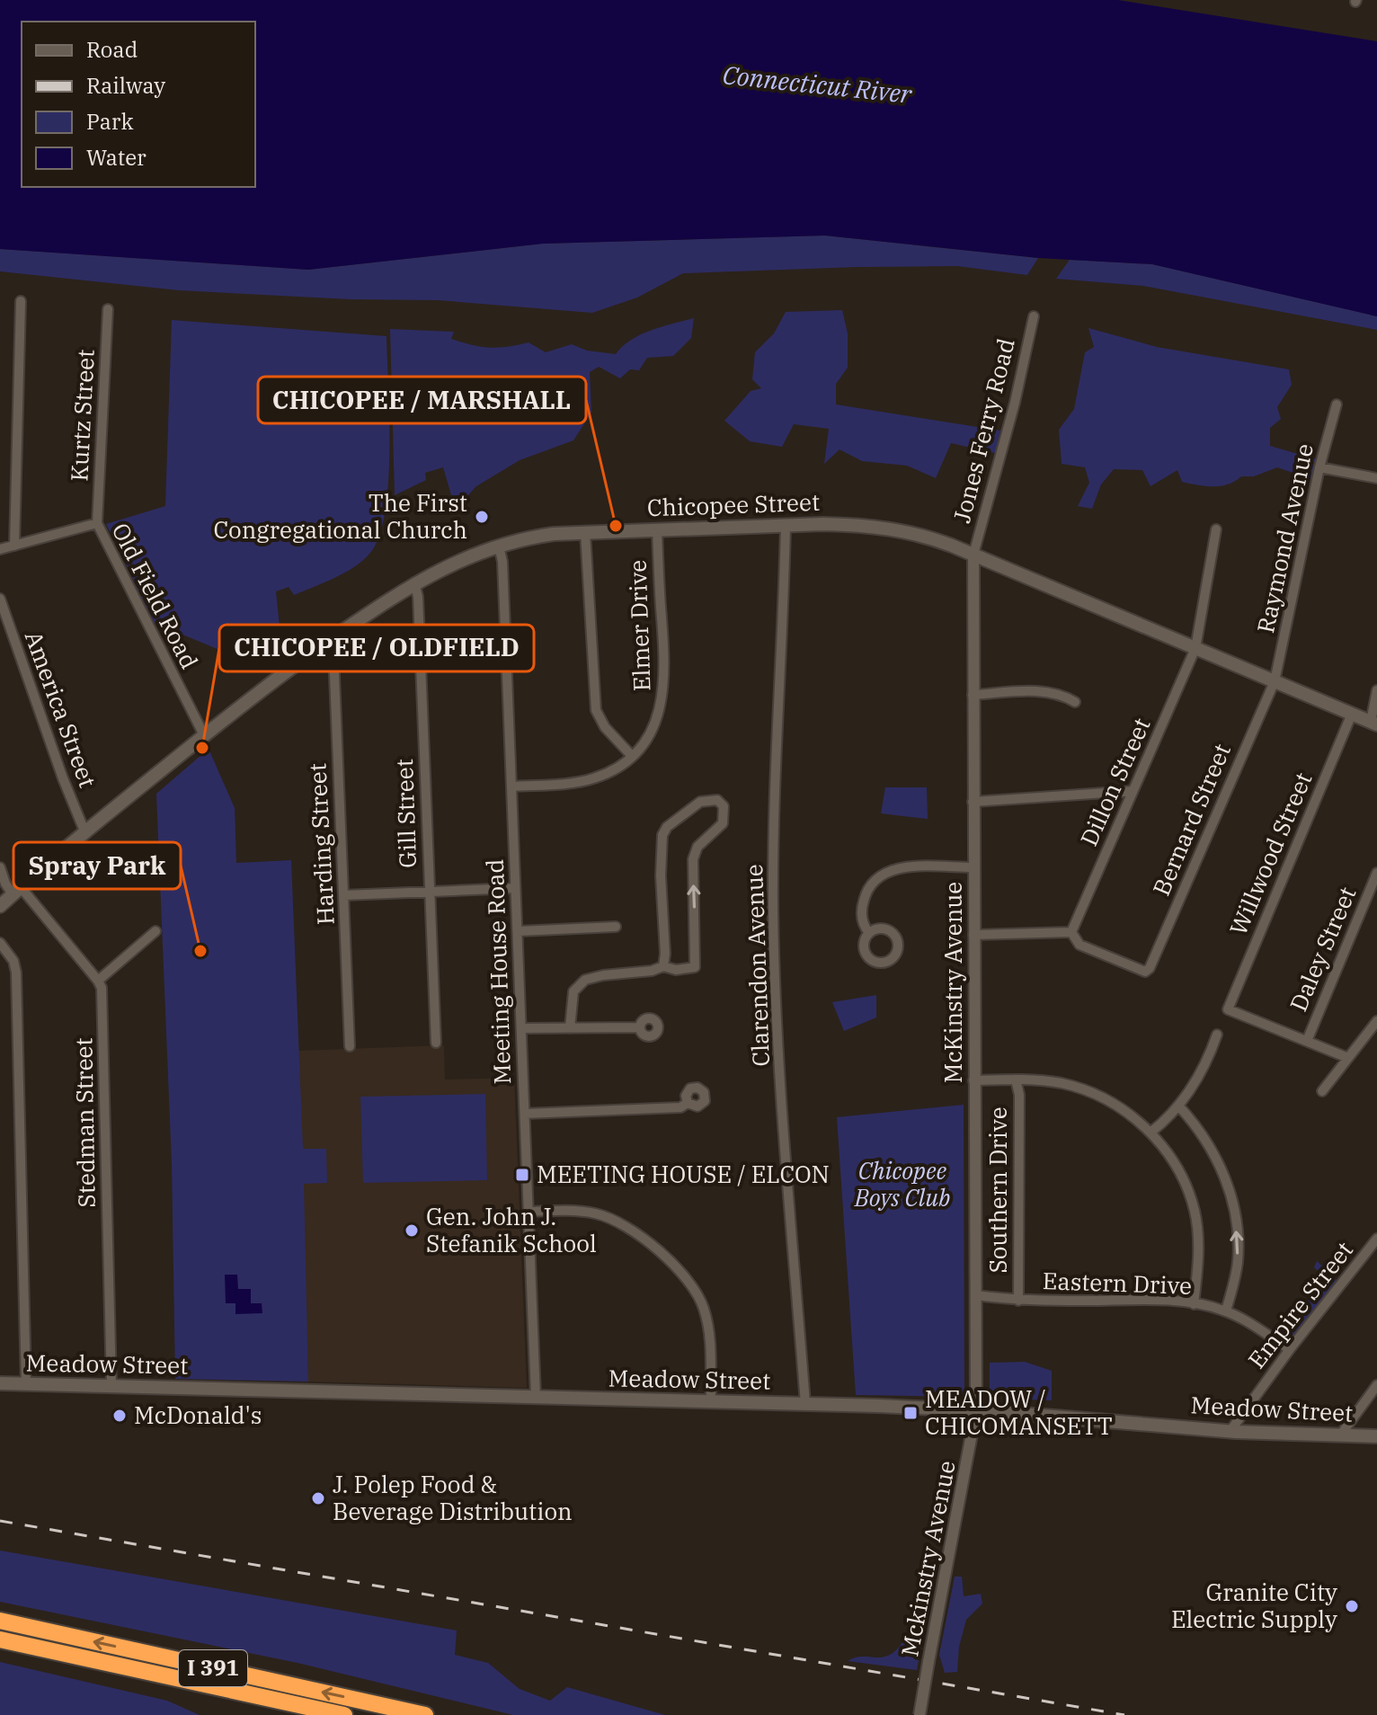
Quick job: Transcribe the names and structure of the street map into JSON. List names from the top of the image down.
{
  "streets": {
    "highway": ["I 391"],
    "main road": ["Chicopee Street", "Meadow Street"],
    "street": [
      "Kurtz Street",
      "Jones Ferry Road",
      "Raymond Avenue",
      "Old Field Road",
      "Elmer Drive",
      "America Street",
      "Dillon Street",
      "Gill Street",
      "Bernard Street",
      "Harding Street",
      "Willwood Street",
      "Daley Street",
      "Clarendon Avenue",
      "Meeting House Road",
      "McKinstry Avenue",
      "Stedman Street",
      "Southern Drive",
      "Eastern Drive",
      "Empire Street",
      "Mckinstry Avenue"
    ]
  },
  "crossings": [
    ["Kurtz Street", "Old Field Road"],
    ["Jones Ferry Road", "Chicopee Street"],
    ["Jones Ferry Road", "McKinstry Avenue"],
    ["Chicopee Street", "Raymond Avenue"],
    ["Chicopee Street", "Old Field Road"],
    ["Chicopee Street", "Elmer Drive"],
    ["Chicopee Street", "America Street"],
    ["Chicopee Street", "Dillon Street"],
    ["Chicopee Street", "Gill Street"],
    ["Chicopee Street", "Bernard Street"],
    ["Chicopee Street", "Harding Street"],
    ["Chicopee Street", "Willwood Street"],
    ["Chicopee Street", "Clarendon Avenue"],
    ["Chicopee Street", "Meeting House Road"],
    ["Chicopee Street", "McKinstry Avenue"],
    ["Raymond Avenue", "Bernard Street"],
    ["Elmer Drive", "Meeting House Road"],
    ["Dillon Street", "Bernard Street"],
    ["Willwood Street", "Daley Street"],
    ["Clarendon Avenue", "Meadow Street"],
    ["Meeting House Road", "Meadow Street"],
    ["McKinstry Avenue", "Eastern Drive"],
    ["McKinstry Avenue", "Meadow Street"],
    ["McKinstry Avenue", "Mckinstry Avenue"],
    ["Stedman Street", "Meadow Street"],
    ["Southern Drive", "Eastern Drive"],
    ["Eastern Drive", "Empire Street"],
    ["Empire Street", "Meadow Street"],
    ["Meadow Street", "Mckinstry Avenue"]
  ],
  "water": ["Connecticut River"],
  "parks": ["Chicopee Boys Club"],
  "places": {
    "other": [
      "The First Congregational Church",
      "CHICOPEE / MARSHALL",
      "CHICOPEE / OLDFIELD",
      "Spray Park",
      "Gen. John J. Stefanik School",
      "McDonald's",
      "J. Polep Food & Beverage Distribution",
      "Granite City Electric Supply"
    ],
    "transit": ["MEETING HOUSE / ELCON", "MEADOW / CHICOMANSETT"]
  },
  "legend": [
    "Road",
    "Railway",
    "Park",
    "Water"
  ]
}
